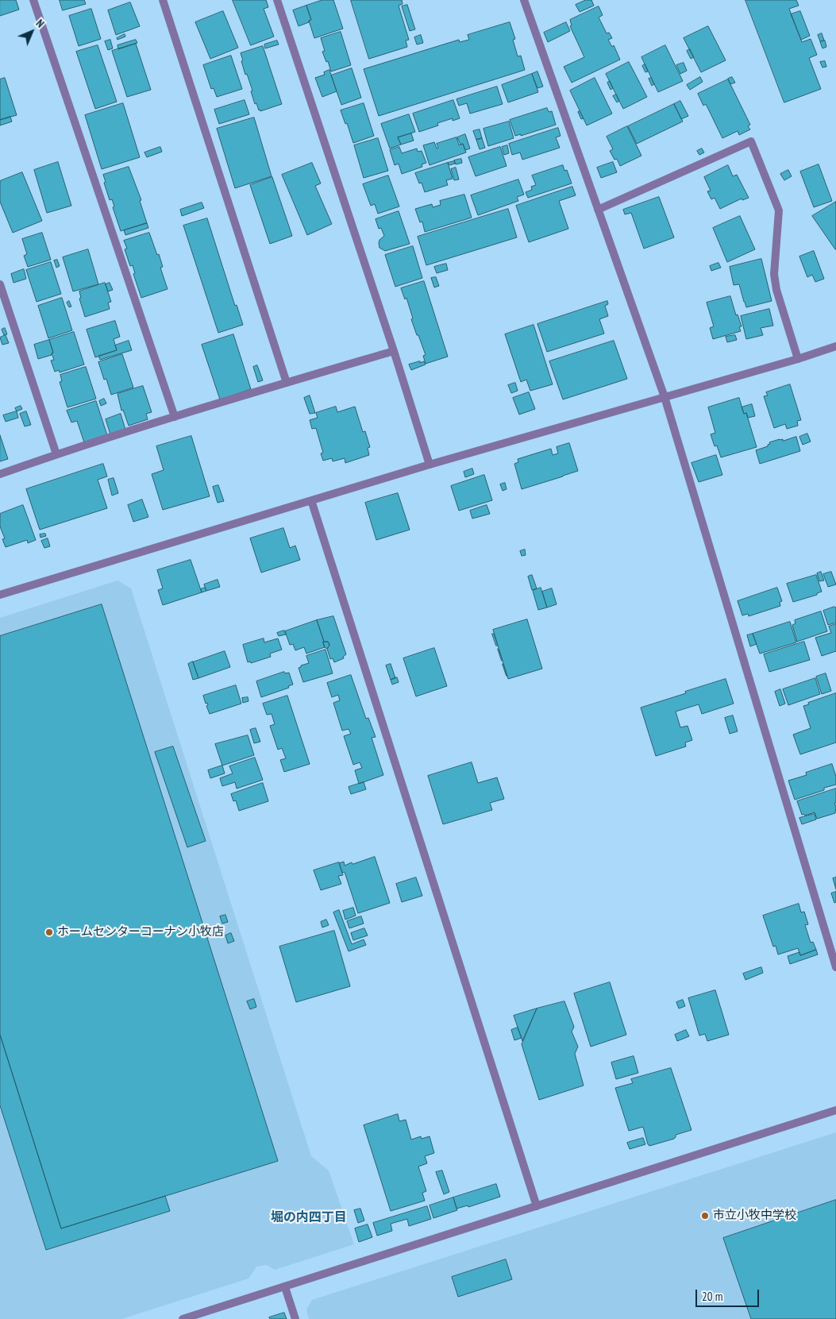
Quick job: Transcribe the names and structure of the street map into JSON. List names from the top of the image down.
{
  "districts": ["堀の内四丁目"],
  "places": ["ホームセンターコーナン小牧店", "市立小牧中学校"],
  "scale_bar": "20 m",
  "north": "top right"
}
